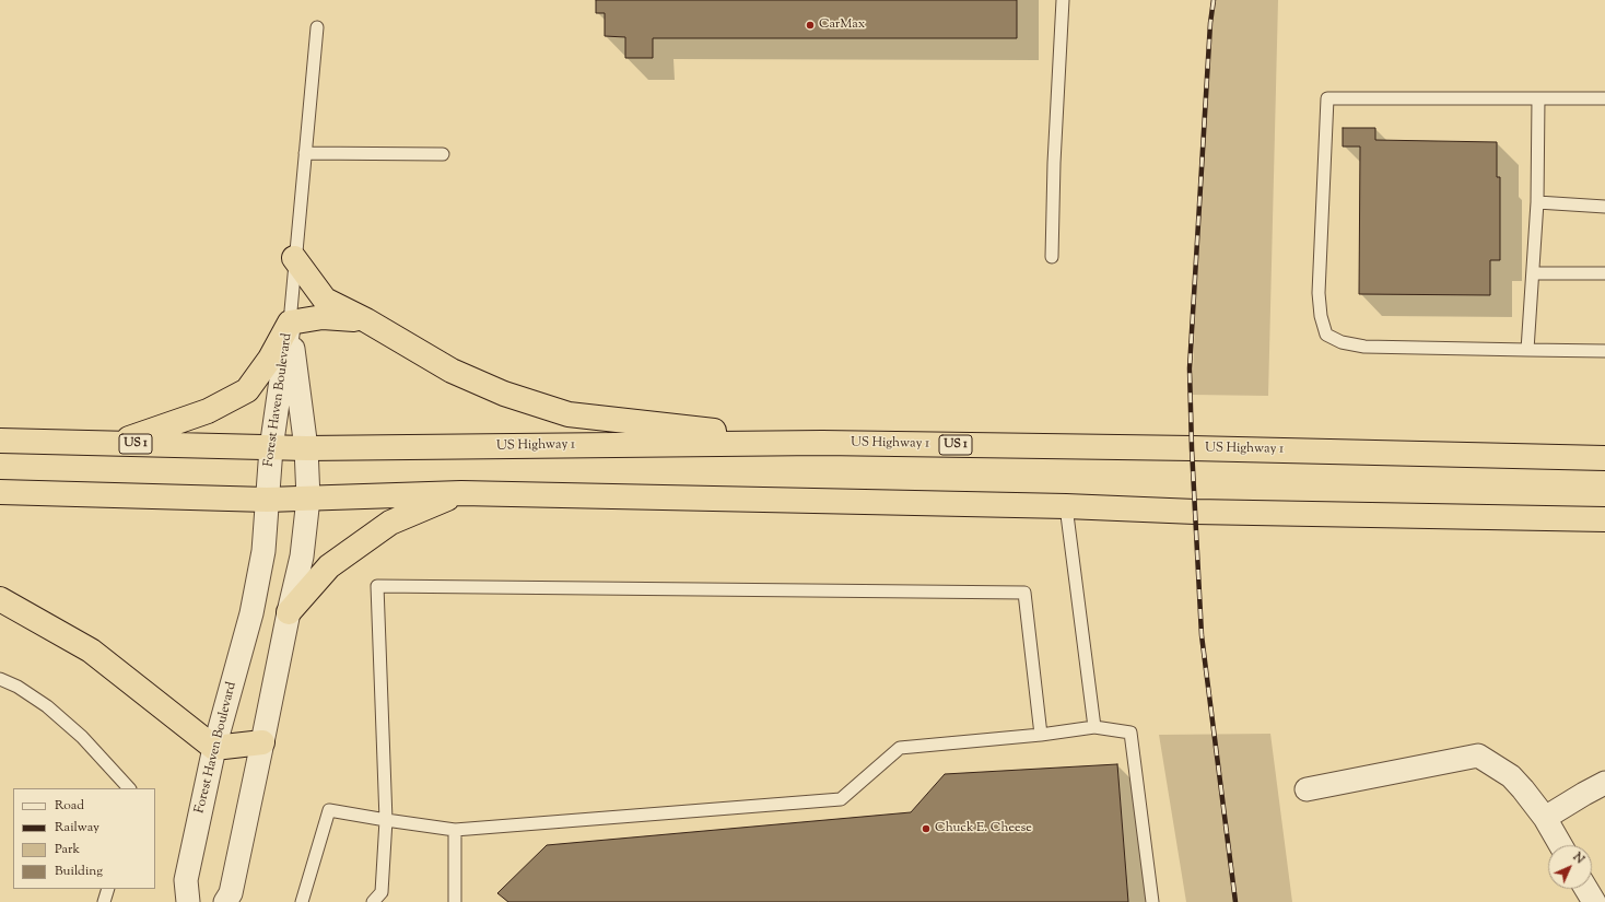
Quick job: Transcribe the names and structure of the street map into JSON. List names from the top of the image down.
{
  "streets": {
    "highway": ["US 1", "US Highway 1"],
    "street": ["Forest Haven Boulevard"]
  },
  "crossings": [
    ["Forest Haven Boulevard", "US 1"],
    ["Forest Haven Boulevard", "US Highway 1"],
    ["US 1", "US Highway 1"]
  ],
  "places": ["CarMax", "Chuck E. Cheese"],
  "legend": [
    "Road",
    "Railway",
    "Park",
    "Building"
  ],
  "north": "top right"
}
